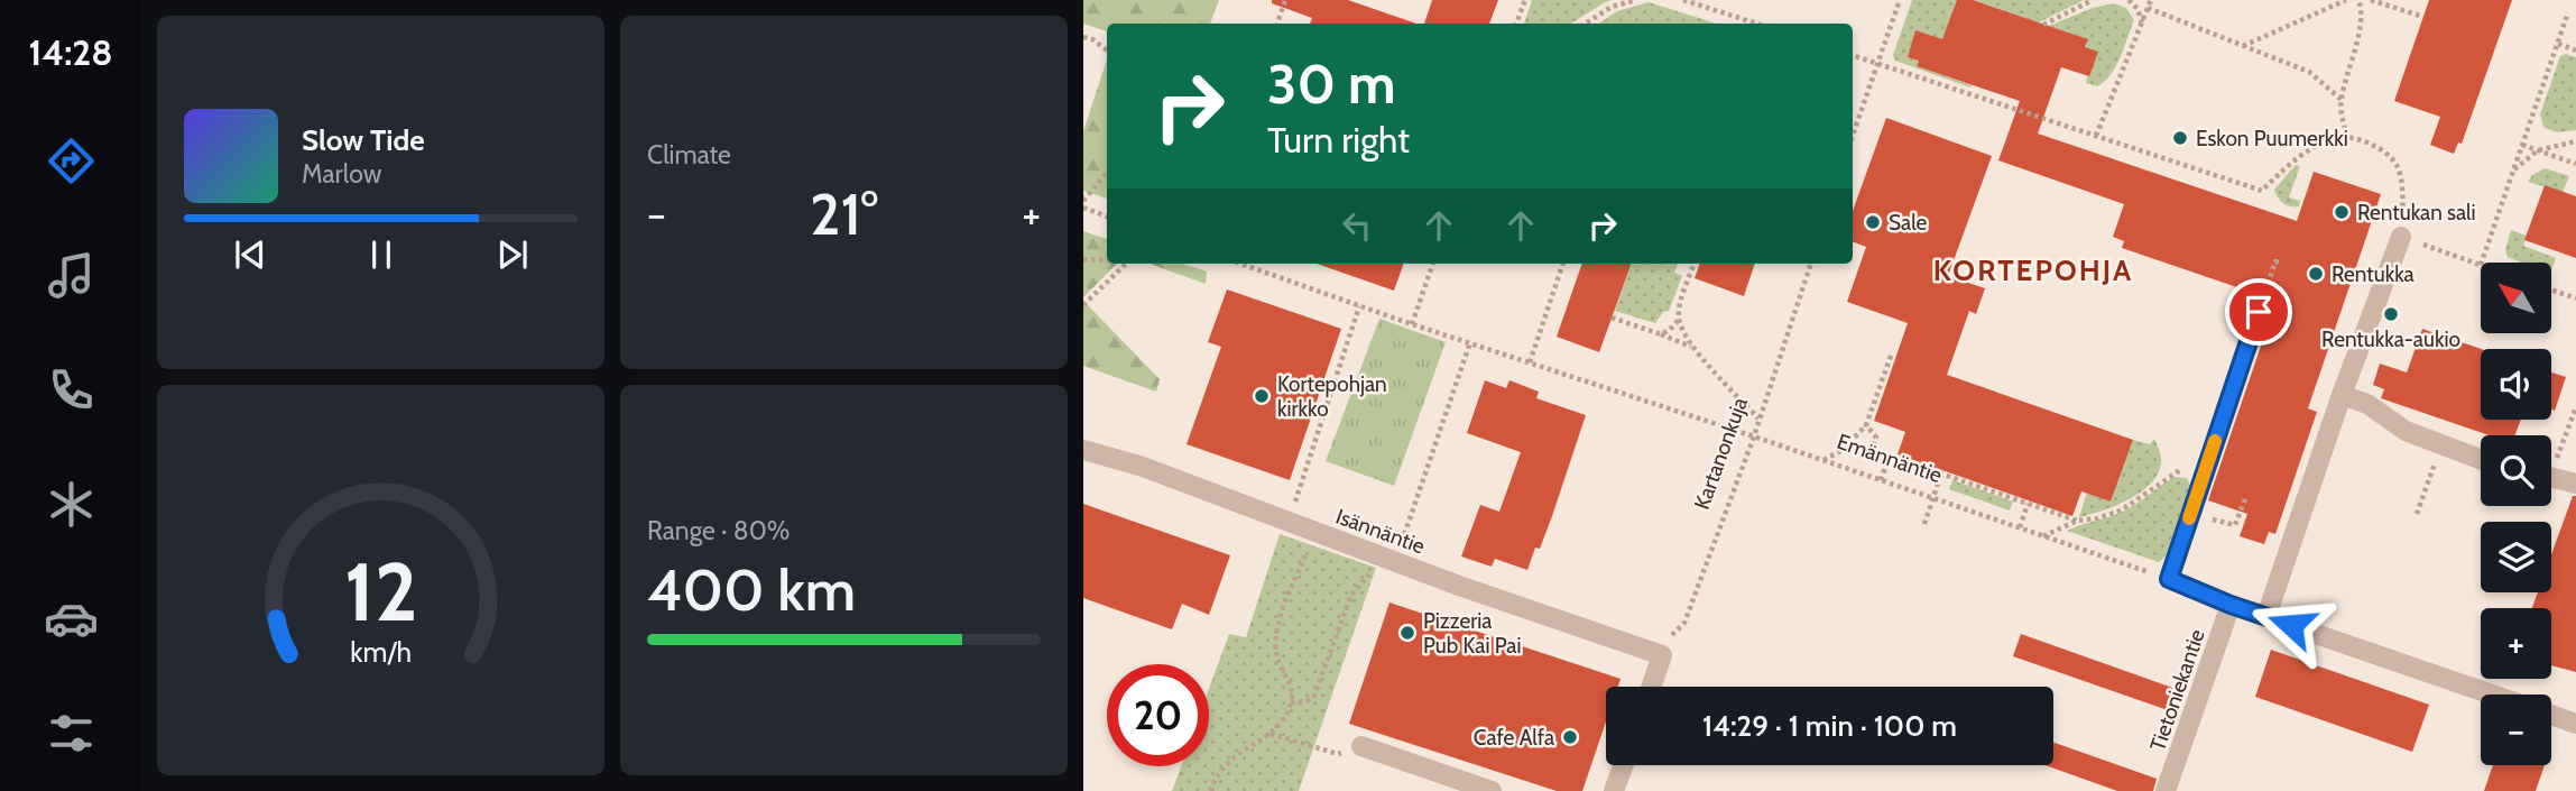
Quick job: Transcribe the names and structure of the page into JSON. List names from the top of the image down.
{
  "streets": {
    "street": ["Isännäntie", "Tietoniekantie"],
    "path": ["Kartanonkuja", "Emännäntie"]
  },
  "crossings": [
    ["Kartanonkuja", "Emännäntie"],
    ["Kartanonkuja", "Isännäntie"]
  ],
  "districts": ["KORTEPOHJA"],
  "places": [
    "Eskon Puumerkki",
    "Rentukan sali",
    "Sale",
    "Rentukka",
    "Rentukka-aukio",
    "Kortepohjan kirkko",
    "Pizzeria Pub Kai Pai",
    "Cafe Alfa"
  ],
  "north": "top left",
  "page": {
    "tabs": "14:28",
    "tile": [
      "Climate",
      ["Range · 80%", "400 km"]
    ],
    "turn": ["30 m", "Turn right"],
    "song": ["Slow Tide", "Marlow"],
    "heat": ["−", "21°", "+"],
    "map_buttons": ["+", "−"],
    "limit": "20",
    "trip": "14:29 · 1 min · 100 m",
    "gauge": ["12", "km/h"]
  }
}
